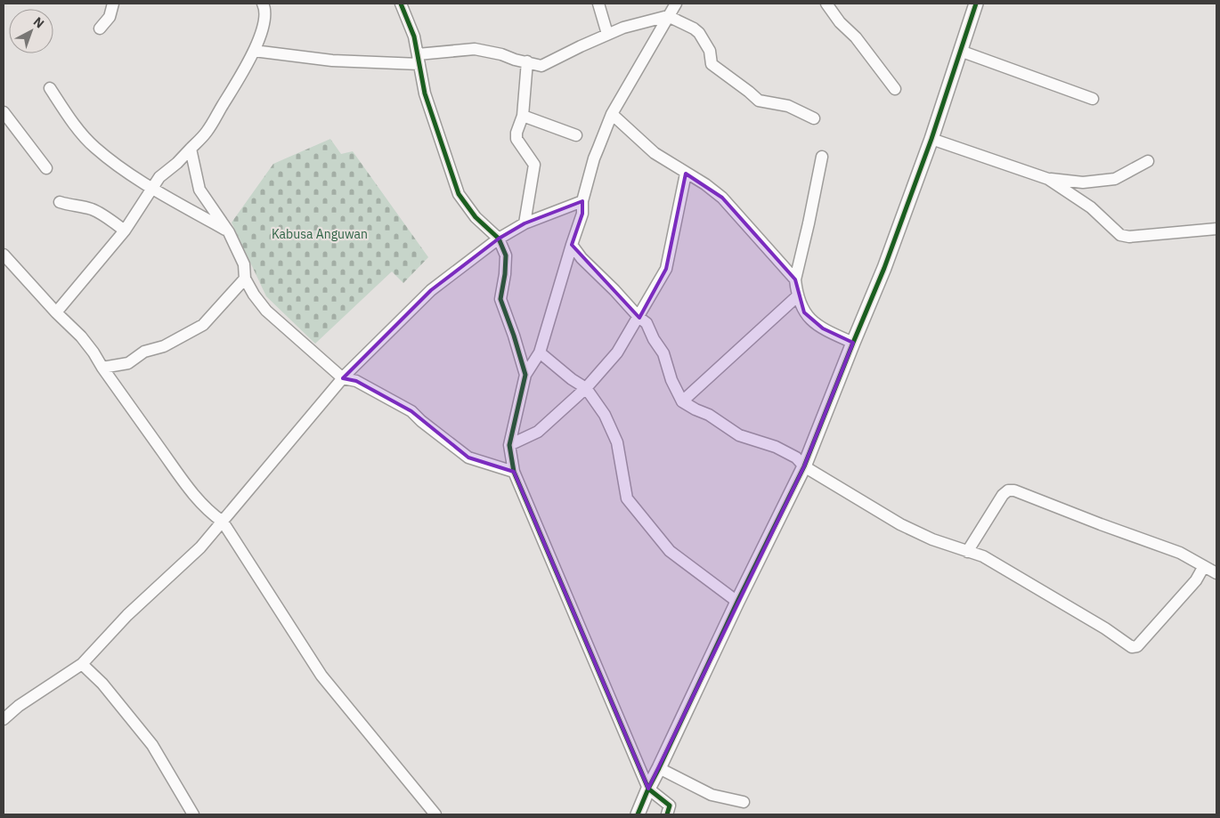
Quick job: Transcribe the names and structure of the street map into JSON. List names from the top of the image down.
{
  "parks": ["Kabusa Anguwan"],
  "north": "top right"
}
